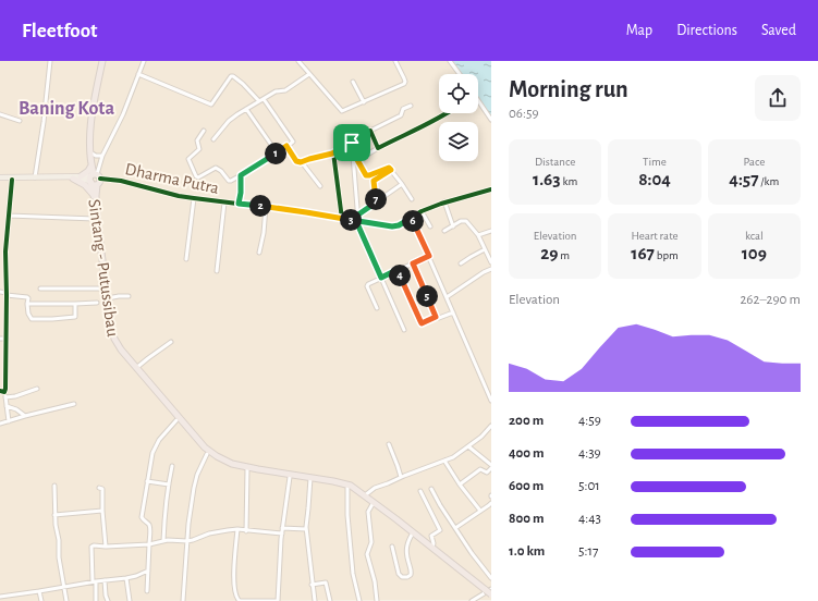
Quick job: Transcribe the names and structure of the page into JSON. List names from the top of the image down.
{
  "streets": {
    "highway": ["Sintang - Putussibau"],
    "street": ["Dharma Putra"]
  },
  "crossings": [
    ["Dharma Putra", "Sintang - Putussibau"]
  ],
  "districts": ["Baning Kota"],
  "page": {
    "header": "Fleetfoot",
    "nav": ["Map", "Directions", "Saved"],
    "heading": ["Morning run", "06:59"],
    "stats": [
      ["Distance", "1.63 km"],
      ["Time", "8:04"],
      ["Pace", "4:57 /km"],
      ["Elevation", "29 m"],
      ["Heart rate", "167 bpm"],
      ["kcal", "109"]
    ],
    "pins": [
      "1",
      "7",
      "2",
      "3",
      "6",
      "4",
      "5"
    ],
    "chart": ["Elevation", "262–290 m"],
    "list": [
      {
        "name": "200 m",
        "note": "4:59"
      },
      {
        "name": "400 m",
        "note": "4:39"
      },
      {
        "name": "600 m",
        "note": "5:01"
      },
      {
        "name": "800 m",
        "note": "4:43"
      },
      {
        "name": "1.0 km",
        "note": "5:17"
      }
    ]
  }
}
